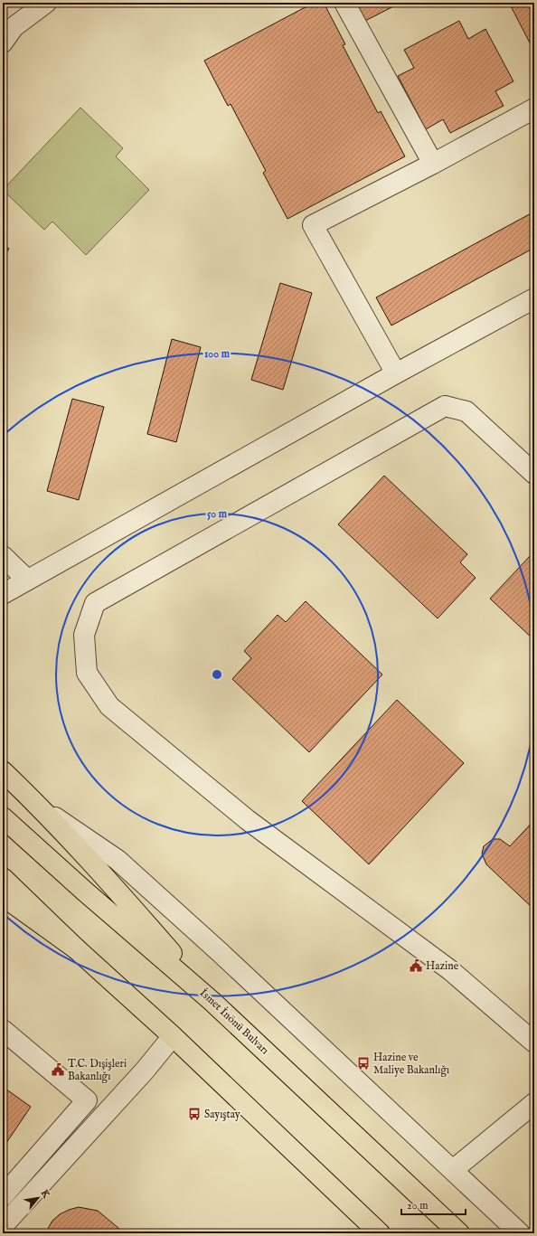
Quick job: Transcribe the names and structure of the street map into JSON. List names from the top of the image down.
{
  "streets": {
    "main road": ["İsmet İnönü Bulvarı"]
  },
  "places": {
    "public building": ["Hazine", "T.C. Dışişleri Bakanlığı"],
    "bus stop": ["Hazine ve Maliye Bakanlığı", "Sayıştay"]
  },
  "scale_bar": "20 m",
  "north": "top right",
  "rings": ["100 m", "50 m"]
}
